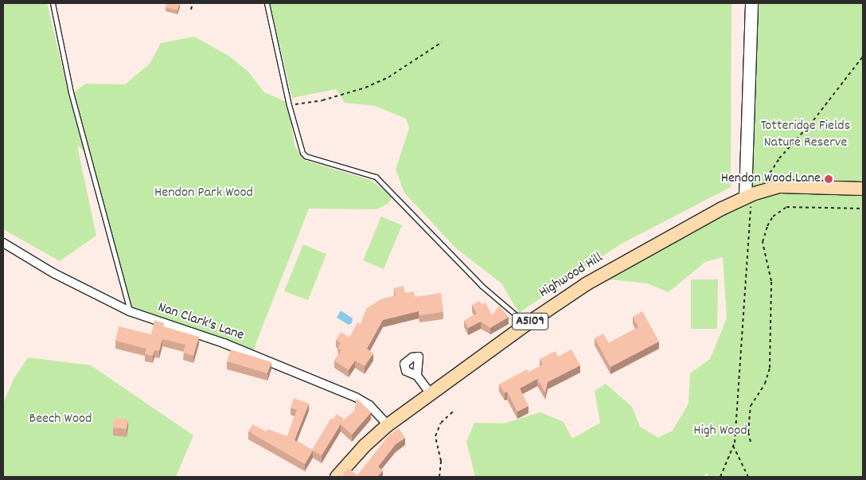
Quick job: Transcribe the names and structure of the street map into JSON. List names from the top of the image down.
{
  "streets": {
    "main road": ["Highwood Hill", "A5109"],
    "street": ["Nan Clark's Lane"]
  },
  "crossings": [
    ["Highwood Hill", "A5109"],
    ["Highwood Hill", "Nan Clark's Lane"]
  ],
  "parks": [
    "Totteridge Fields Nature Reserve",
    "Hendon Park Wood",
    "Beech Wood",
    "High Wood"
  ],
  "places": ["Hendon Wood Lane"]
}
